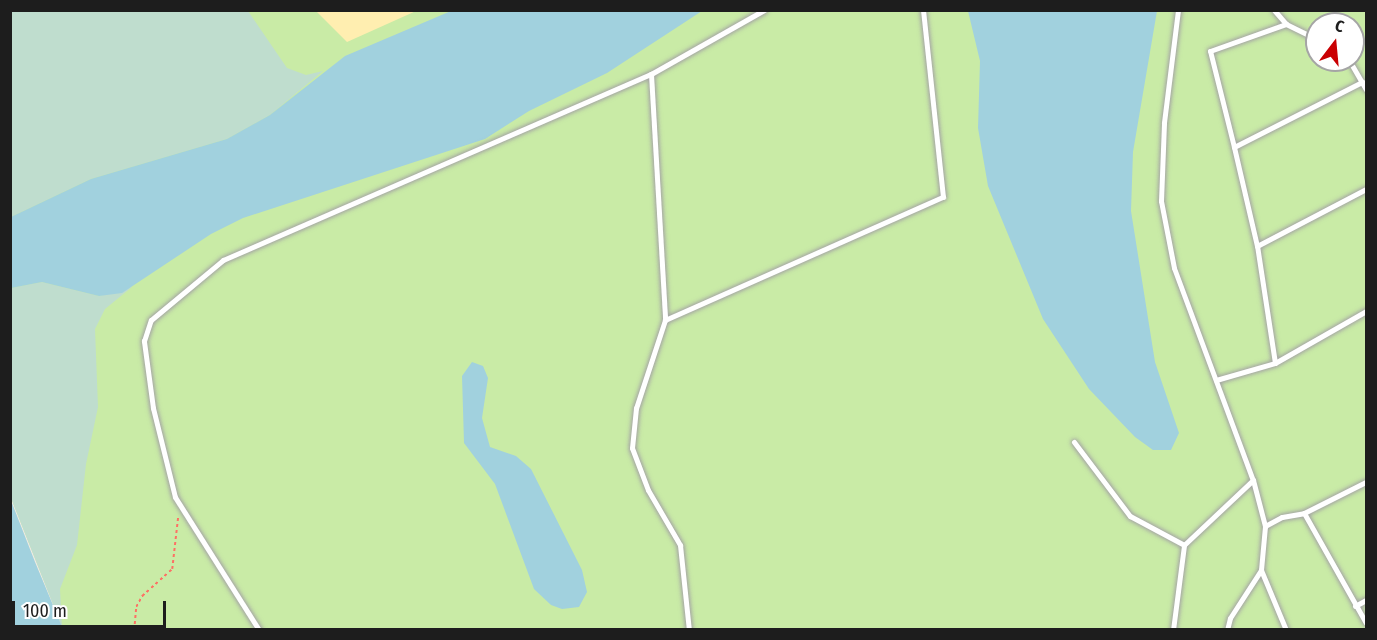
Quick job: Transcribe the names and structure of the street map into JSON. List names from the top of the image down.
{
  "scale_bar": "100 m",
  "north": "top"
}
